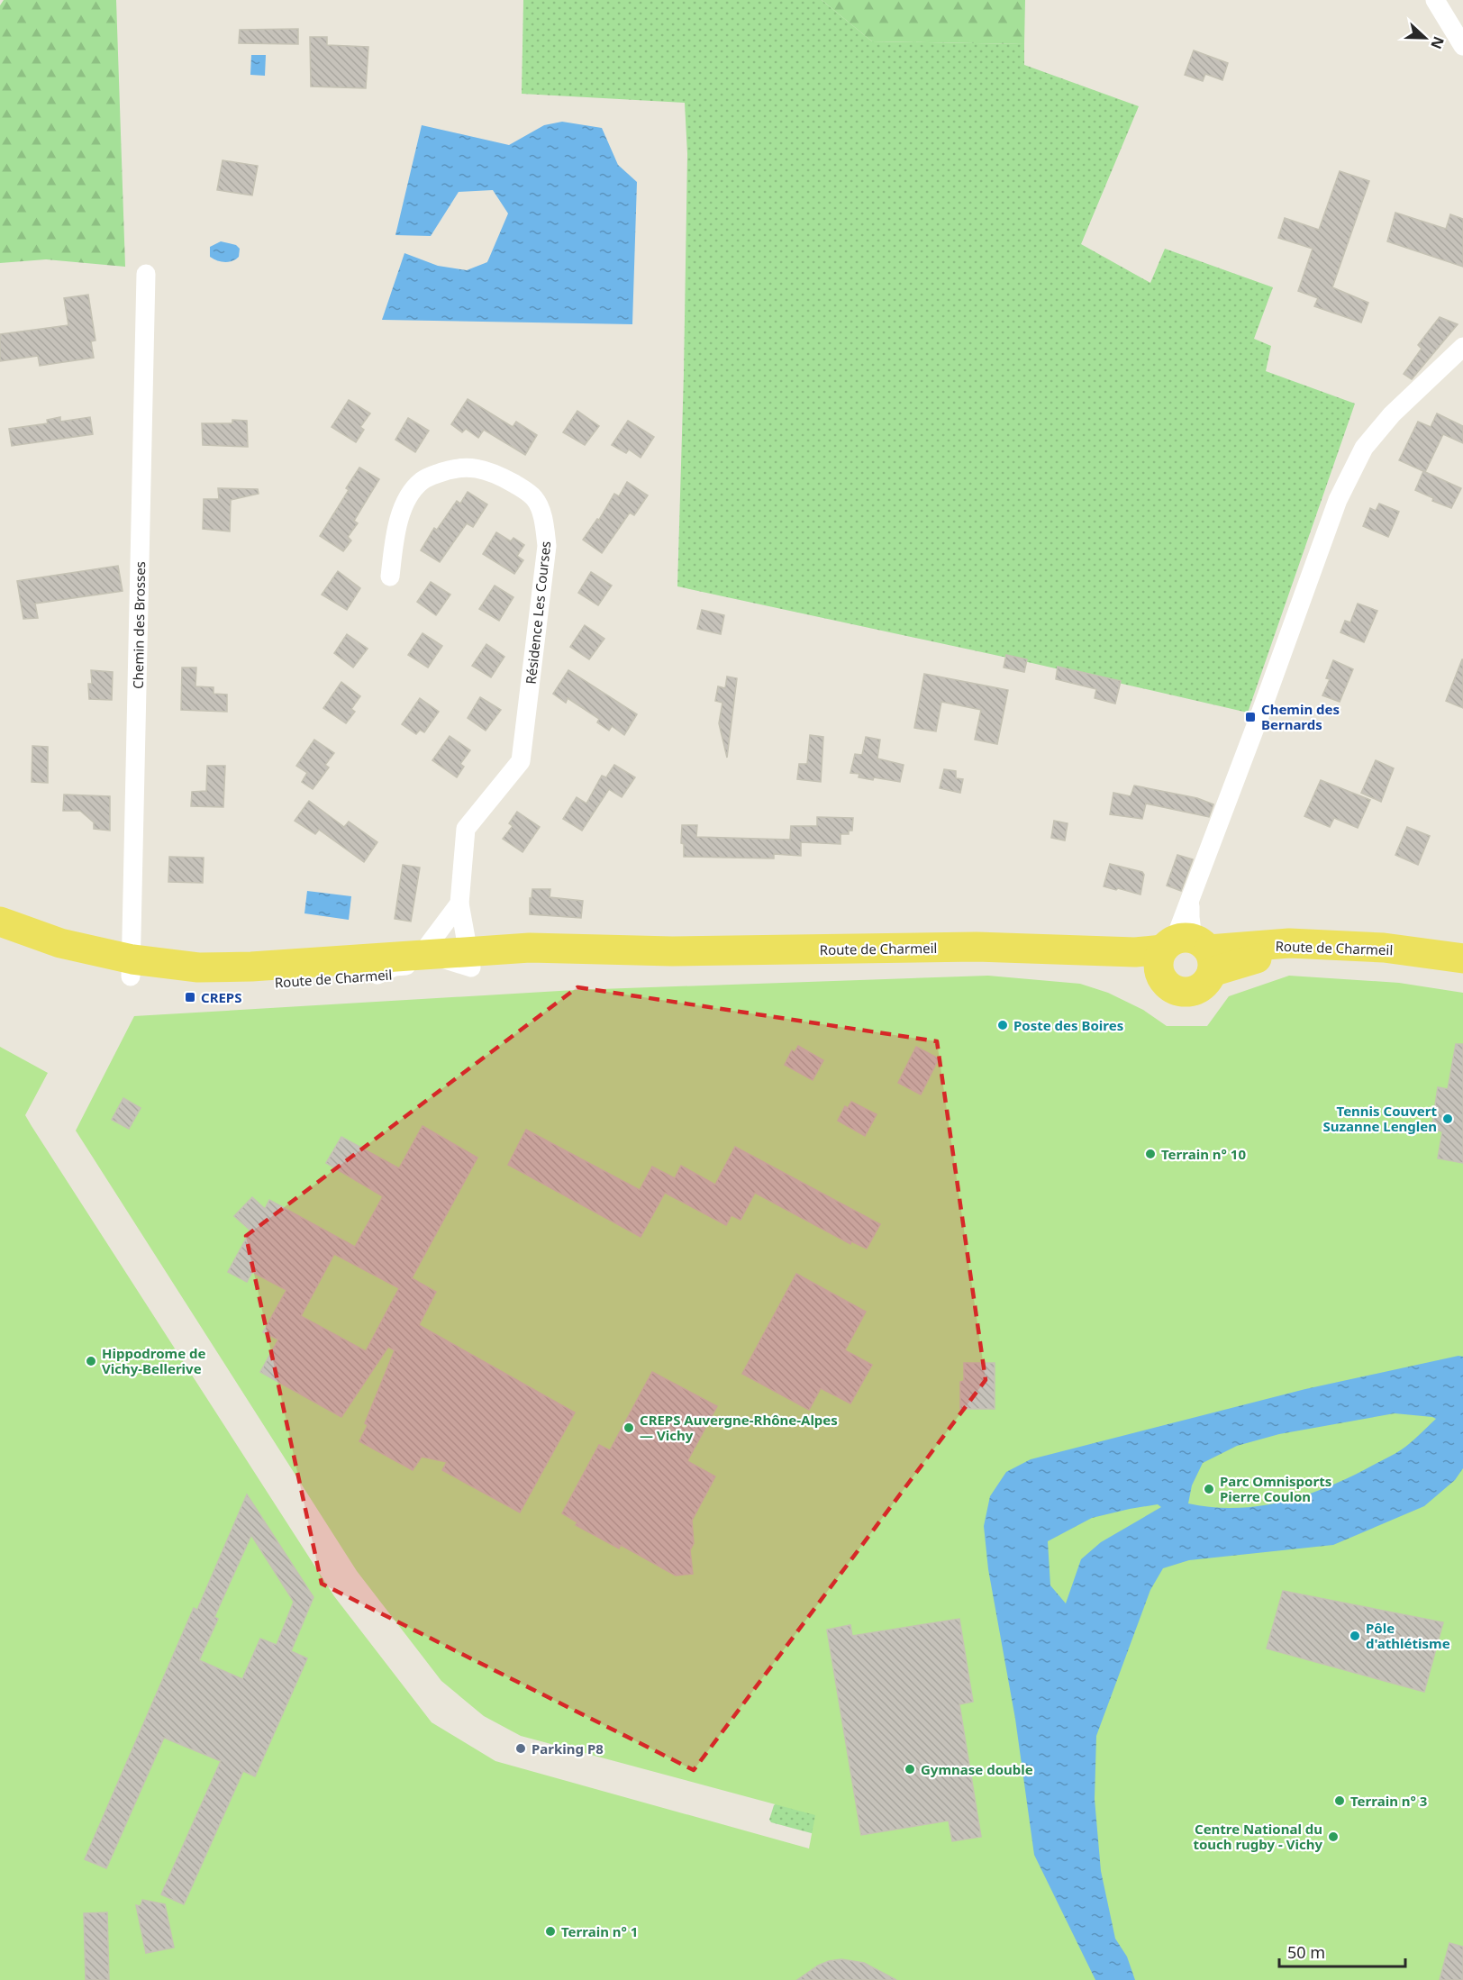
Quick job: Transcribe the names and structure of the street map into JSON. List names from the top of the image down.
{
  "streets": {
    "main road": ["Route de Charmeil"],
    "street": ["Résidence Les Courses", "Chemin des Brosses"]
  },
  "crossings": [
    ["Résidence Les Courses", "Route de Charmeil"],
    ["Chemin des Brosses", "Route de Charmeil"]
  ],
  "places": {
    "transit": ["Chemin des Bernards", "CREPS"],
    "other": [
      "Poste des Boires",
      "Tennis Couvert Suzanne Lenglen",
      "Terrain n° 10",
      "Hippodrome de Vichy-Bellerive",
      "CREPS Auvergne-Rhône-Alpes — Vichy",
      "Parc Omnisports Pierre Coulon",
      "Pôle d'athlétisme",
      "Parking P8",
      "Gymnase double",
      "Terrain n° 3",
      "Centre National du touch rugby - Vichy",
      "Terrain n° 1"
    ]
  },
  "scale_bar": "50 m",
  "north": "right"
}
